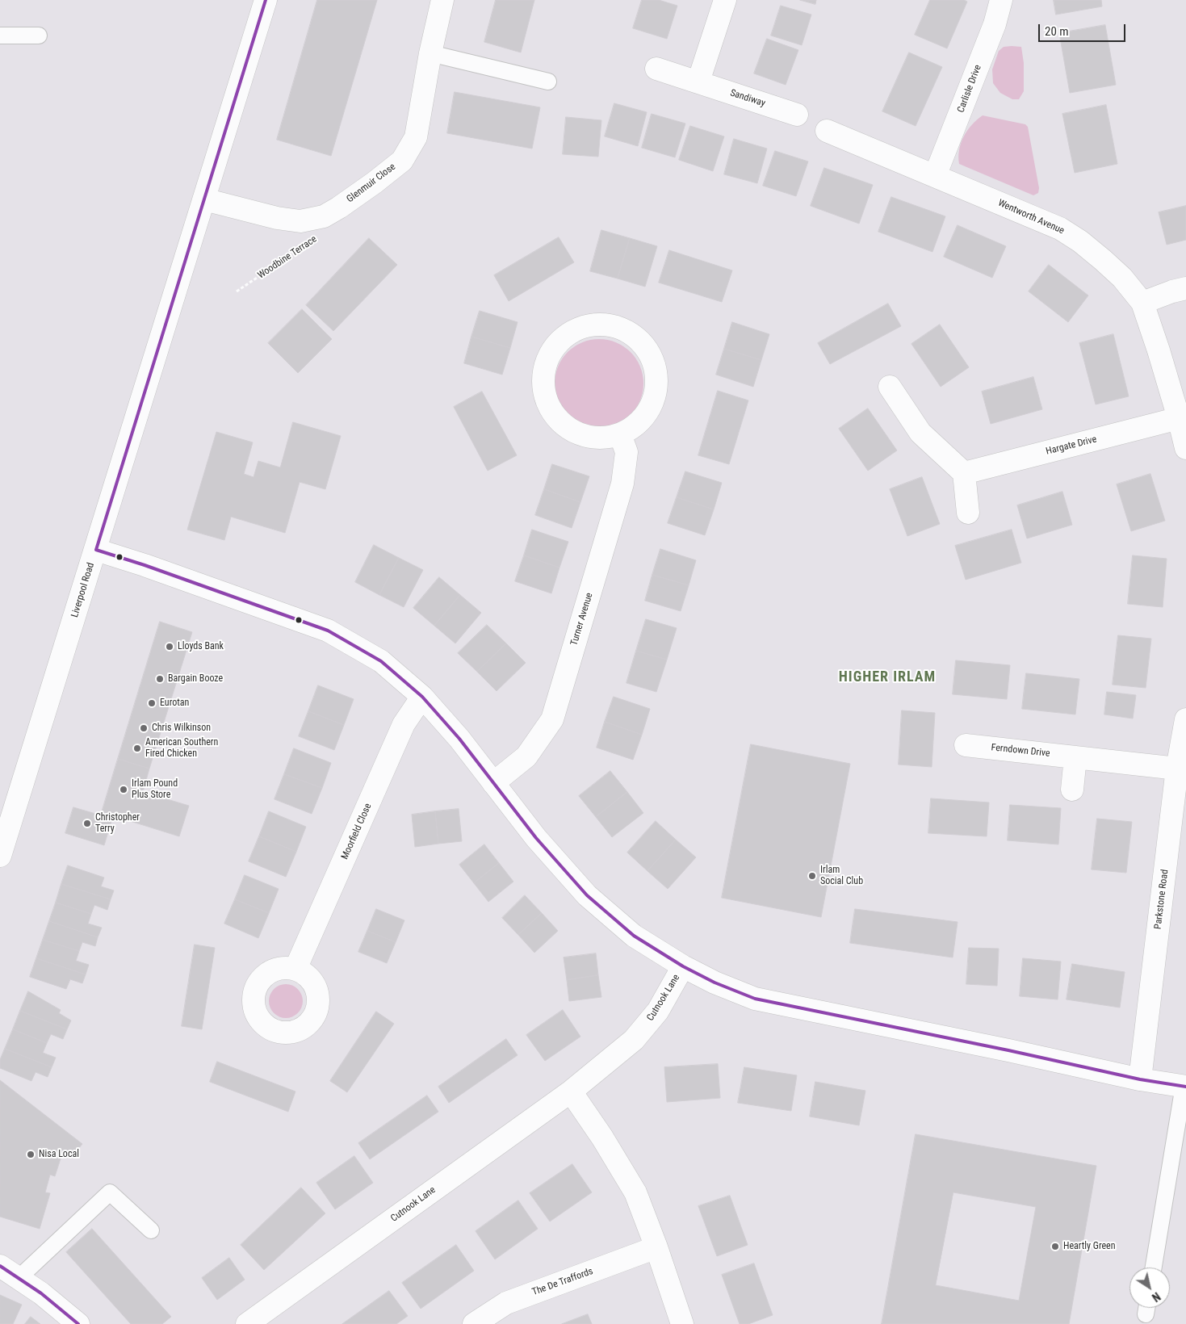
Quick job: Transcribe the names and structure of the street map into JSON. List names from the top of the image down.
{
  "streets": {
    "street": [
      "Carlisle Drive",
      "Sandiway",
      "Glenmuir Close",
      "Wentworth Avenue",
      "Hargate Drive",
      "Liverpool Road",
      "Turner Avenue",
      "Ferndown Drive",
      "Moorfield Close",
      "Parkstone Road",
      "Cutnook Lane",
      "The De Traffords"
    ],
    "path": ["Woodbine Terrace"]
  },
  "crossings": [
    ["Carlisle Drive", "Wentworth Avenue"],
    ["Glenmuir Close", "Liverpool Road"],
    ["Wentworth Avenue", "Hargate Drive"],
    ["Ferndown Drive", "Parkstone Road"],
    ["Parkstone Road", "Cutnook Lane"]
  ],
  "districts": ["HIGHER IRLAM"],
  "places": [
    "Lloyds Bank",
    "Bargain Booze",
    "Eurotan",
    "Chris Wilkinson",
    "American Southern Fired Chicken",
    "Irlam Pound Plus Store",
    "Christopher Terry",
    "Irlam Social Club",
    "Nisa Local",
    "Heartly Green"
  ],
  "scale_bar": "20 m",
  "north": "bottom right"
}
